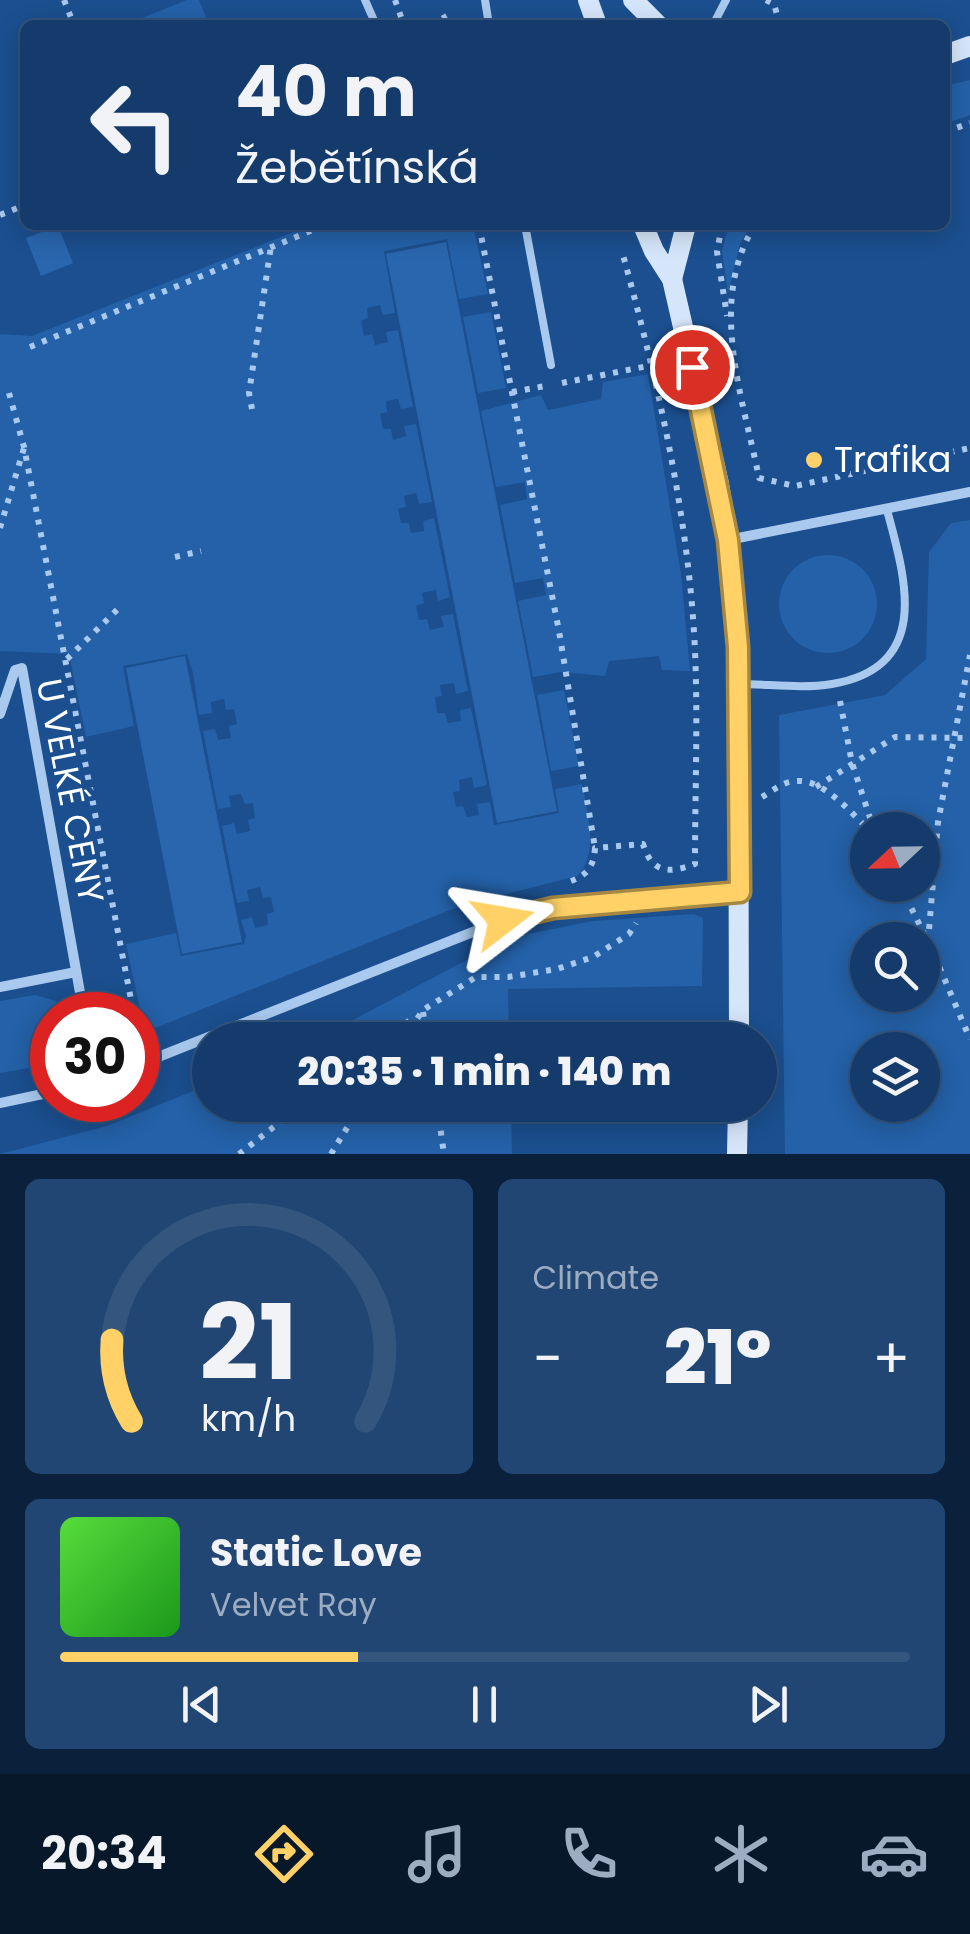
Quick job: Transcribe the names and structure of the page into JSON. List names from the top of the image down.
{
  "streets": {
    "street": ["U VELKÉ CENY"]
  },
  "places": ["Trafika"],
  "north": "left",
  "page": {
    "turn": ["40 m", "Žebětínská"],
    "limit": "30",
    "trip": "20:35 · 1 min · 140 m",
    "tile": "Climate",
    "heat": ["−", "21°", "+"],
    "song": ["Static Love", "Velvet Ray"],
    "tabs": "20:34",
    "gauge": ["21", "km/h"]
  }
}
